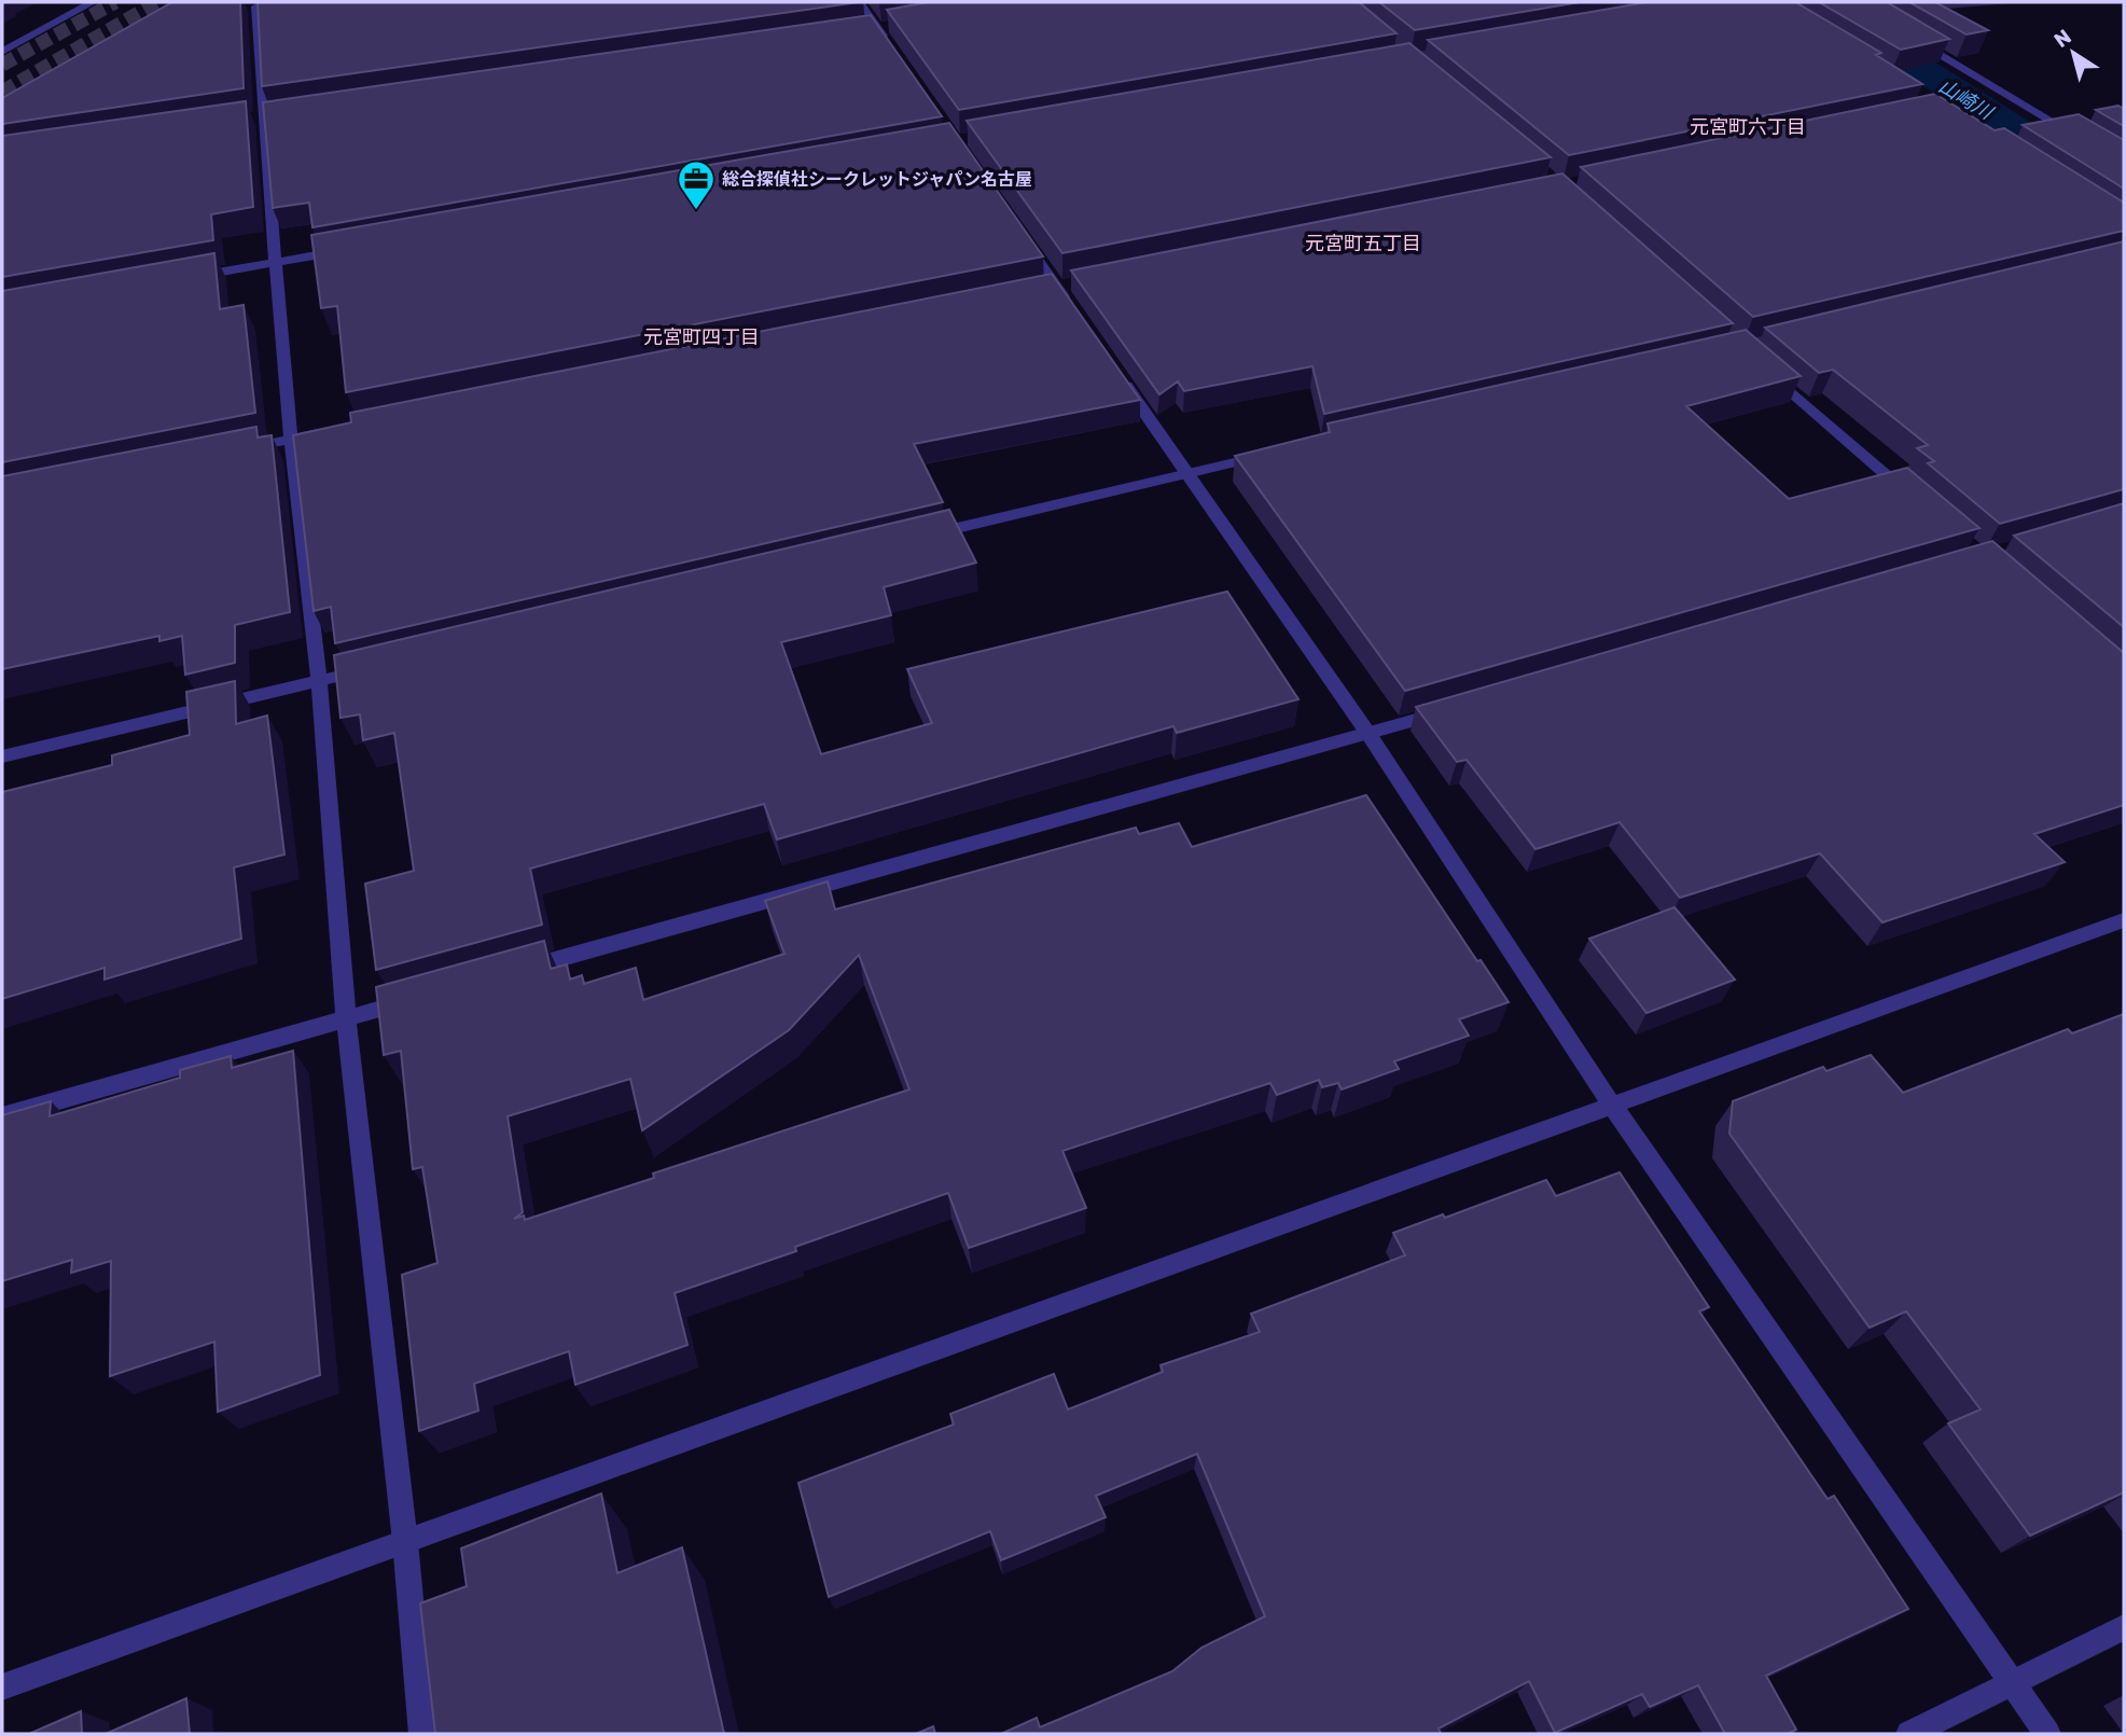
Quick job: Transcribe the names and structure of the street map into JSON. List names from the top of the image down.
{
  "districts": ["元宮町六丁目", "元宮町五丁目", "元宮町四丁目"],
  "water": ["山崎川"],
  "places": {
    "office": ["総合探偵社シークレットジャパン名古屋"]
  },
  "north": "top left"
}
